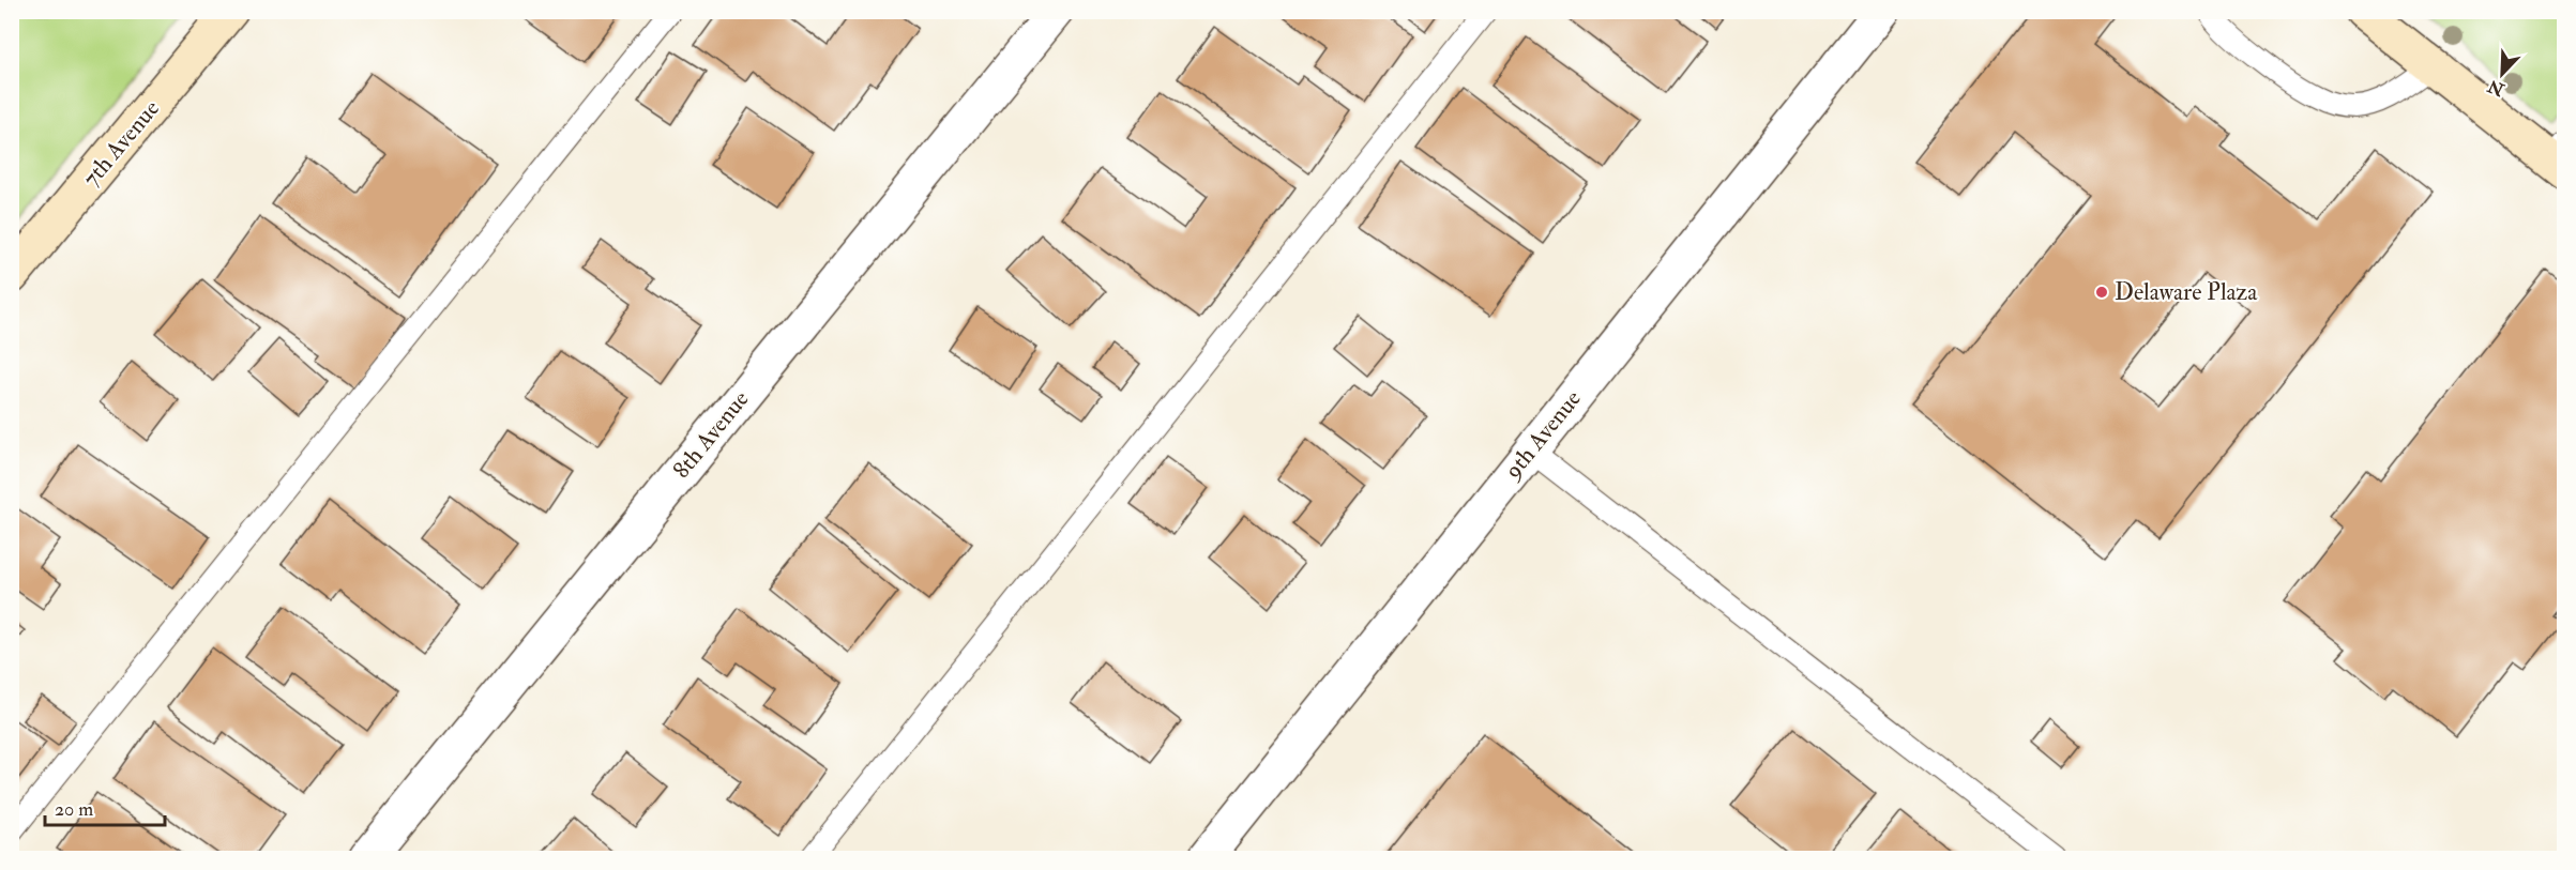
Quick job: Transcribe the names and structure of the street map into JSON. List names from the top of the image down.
{
  "streets": {
    "street": ["7th Avenue", "8th Avenue", "9th Avenue"]
  },
  "places": ["Delaware Plaza"],
  "scale_bar": "20 m",
  "north": "bottom left"
}
